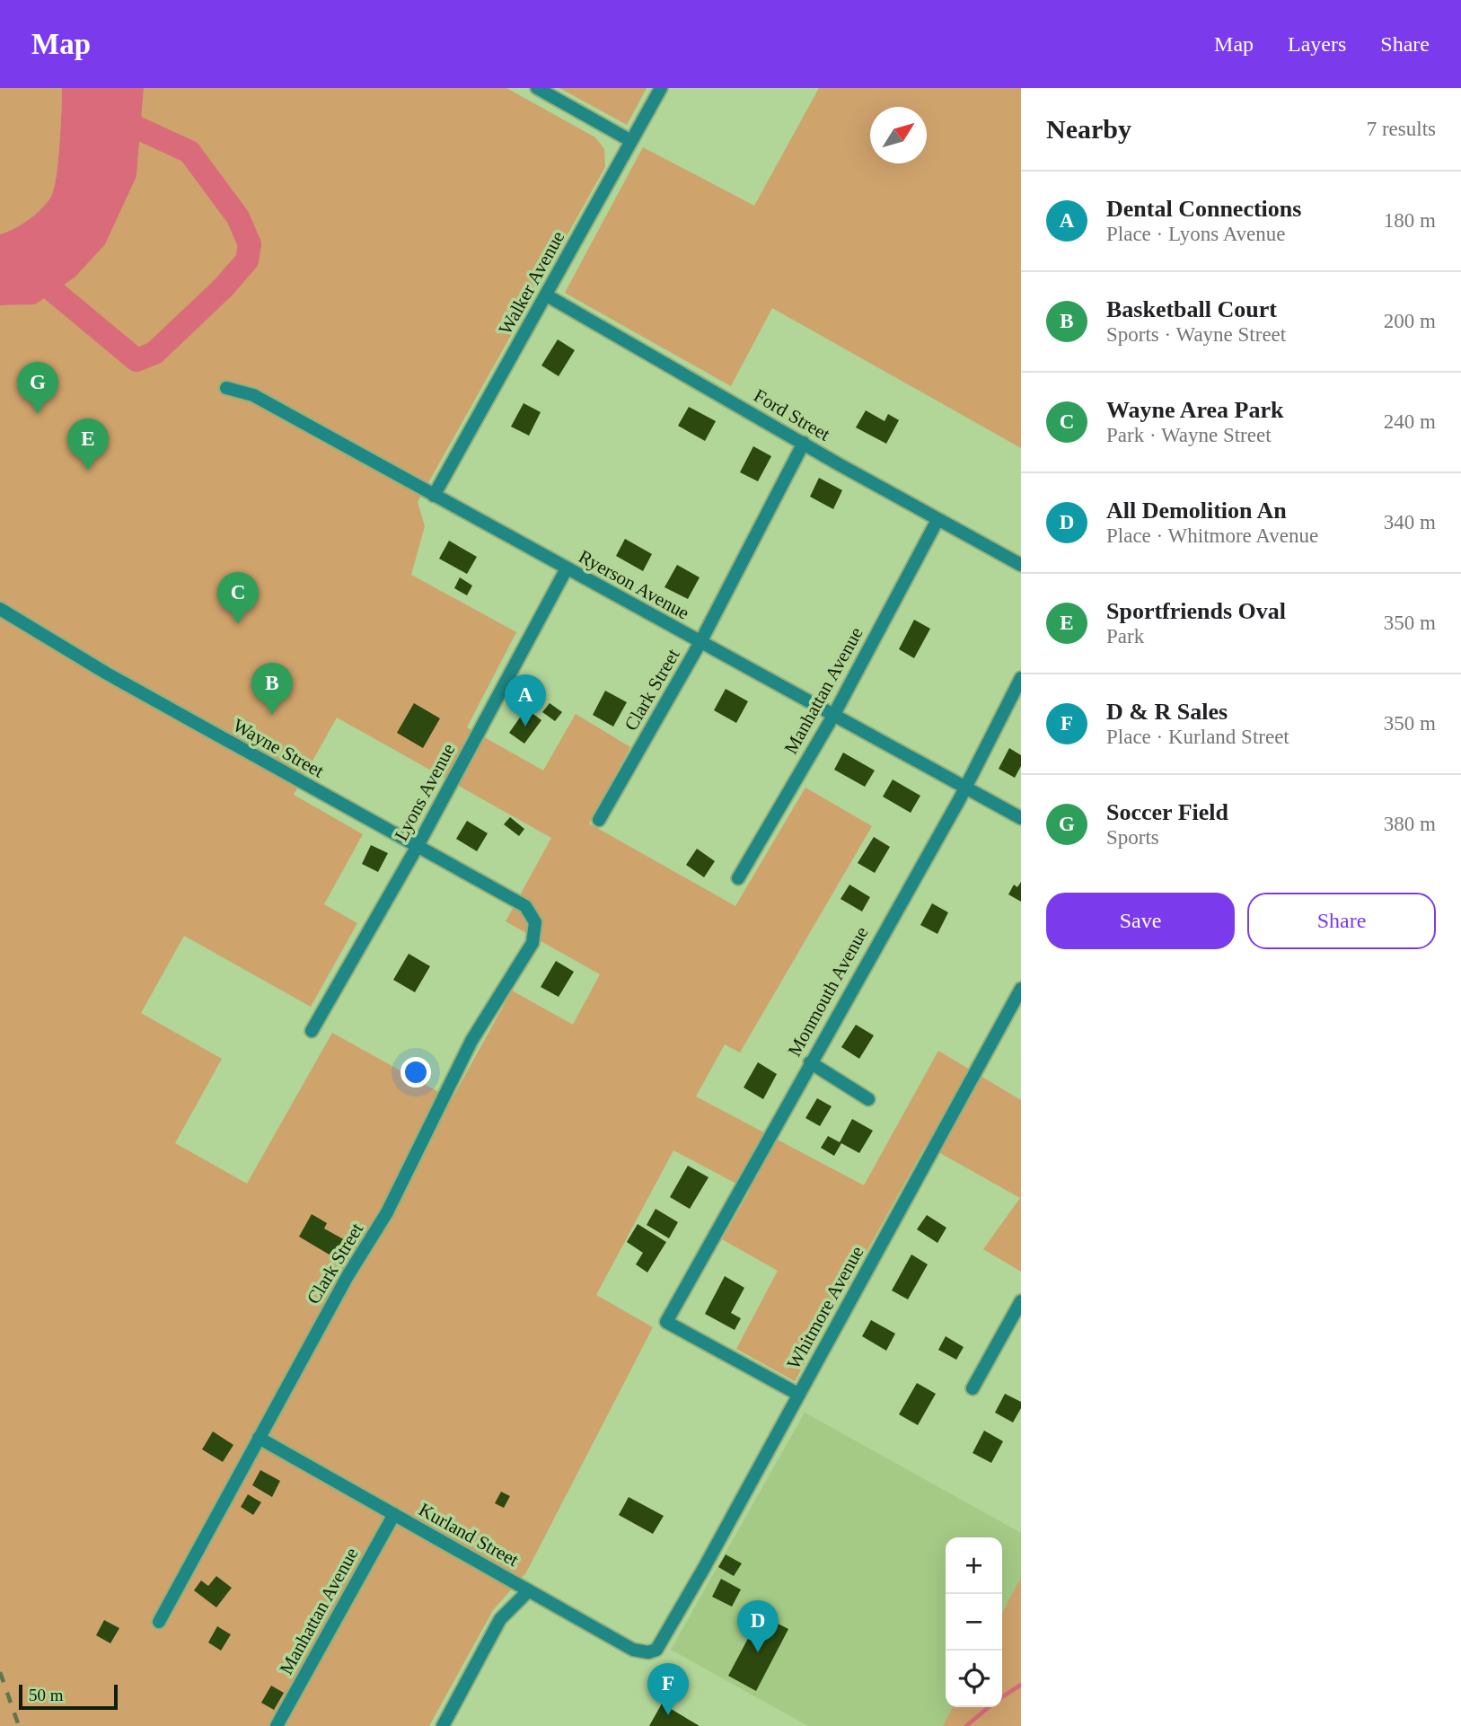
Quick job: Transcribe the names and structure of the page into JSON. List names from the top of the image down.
{
  "streets": {
    "street": [
      "Walker Avenue",
      "Ford Street",
      "Ryerson Avenue",
      "Clark Street",
      "Manhattan Avenue",
      "Wayne Street",
      "Lyons Avenue",
      "Monmouth Avenue",
      "Whitmore Avenue",
      "Kurland Street"
    ]
  },
  "crossings": [
    ["Walker Avenue", "Ford Street"],
    ["Walker Avenue", "Ryerson Avenue"],
    ["Ford Street", "Clark Street"],
    ["Ford Street", "Manhattan Avenue"],
    ["Ryerson Avenue", "Clark Street"],
    ["Ryerson Avenue", "Manhattan Avenue"],
    ["Ryerson Avenue", "Lyons Avenue"],
    ["Ryerson Avenue", "Monmouth Avenue"],
    ["Clark Street", "Wayne Street"],
    ["Clark Street", "Kurland Street"],
    ["Manhattan Avenue", "Kurland Street"],
    ["Wayne Street", "Lyons Avenue"],
    ["Monmouth Avenue", "Whitmore Avenue"],
    ["Whitmore Avenue", "Kurland Street"]
  ],
  "scale_bar": "50 m",
  "north": "top right",
  "page": {
    "header": "Map",
    "nav": ["Map", "Layers", "Share"],
    "heading": ["Nearby", "7 results"],
    "list": [
      {
        "mark": "A",
        "name": "Dental Connections",
        "note": "Place · Lyons Avenue",
        "value": "180 m"
      },
      {
        "mark": "B",
        "name": "Basketball Court",
        "note": "Sports · Wayne Street",
        "value": "200 m"
      },
      {
        "mark": "C",
        "name": "Wayne Area Park",
        "note": "Park · Wayne Street",
        "value": "240 m"
      },
      {
        "mark": "D",
        "name": "All Demolition An",
        "note": "Place · Whitmore Avenue",
        "value": "340 m"
      },
      {
        "mark": "E",
        "name": "Sportfriends Oval",
        "note": "Park",
        "value": "350 m"
      },
      {
        "mark": "F",
        "name": "D & R Sales",
        "note": "Place · Kurland Street",
        "value": "350 m"
      },
      {
        "mark": "G",
        "name": "Soccer Field",
        "note": "Sports",
        "value": "380 m"
      }
    ],
    "pins": [
      "G",
      "E",
      "C",
      "B",
      "A",
      "D",
      "F"
    ],
    "buttons": ["Save", "Share"],
    "map_buttons": ["+", "−"],
    "scale": "50 m"
  }
}
